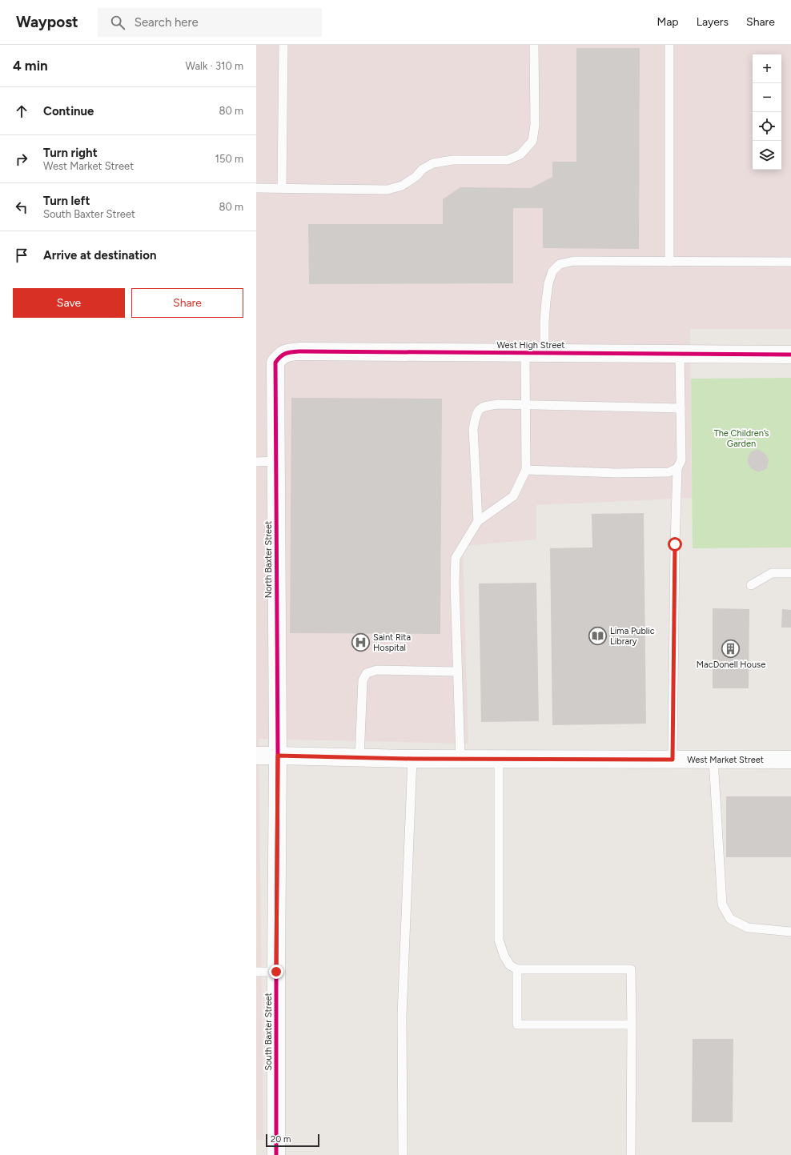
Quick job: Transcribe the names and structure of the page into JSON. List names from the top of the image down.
{
  "streets": {
    "street": [
      "West High Street",
      "North Baxter Street",
      "West Market Street",
      "South Baxter Street"
    ]
  },
  "crossings": [
    ["West High Street", "North Baxter Street"],
    ["North Baxter Street", "West Market Street"],
    ["North Baxter Street", "South Baxter Street"],
    ["West Market Street", "South Baxter Street"]
  ],
  "parks": ["The Children’s Garden"],
  "places": {
    "library": ["Lima Public Library"],
    "hospital": ["Saint Rita Hospital"],
    "building": ["MacDonell House"]
  },
  "scale_bar": "20 m",
  "page": {
    "header": "Waypost",
    "search": "Search here",
    "nav": ["Map", "Layers", "Share"],
    "heading": ["4 min", "Walk · 310 m"],
    "map_buttons": ["+", "−"],
    "list": [
      ["Continue", "80 m"],
      ["Turn right", "West Market Street", "150 m"],
      ["Turn left", "South Baxter Street", "80 m"],
      "Arrive at destination"
    ],
    "buttons": ["Save", "Share"],
    "scale": "20 m"
  }
}
